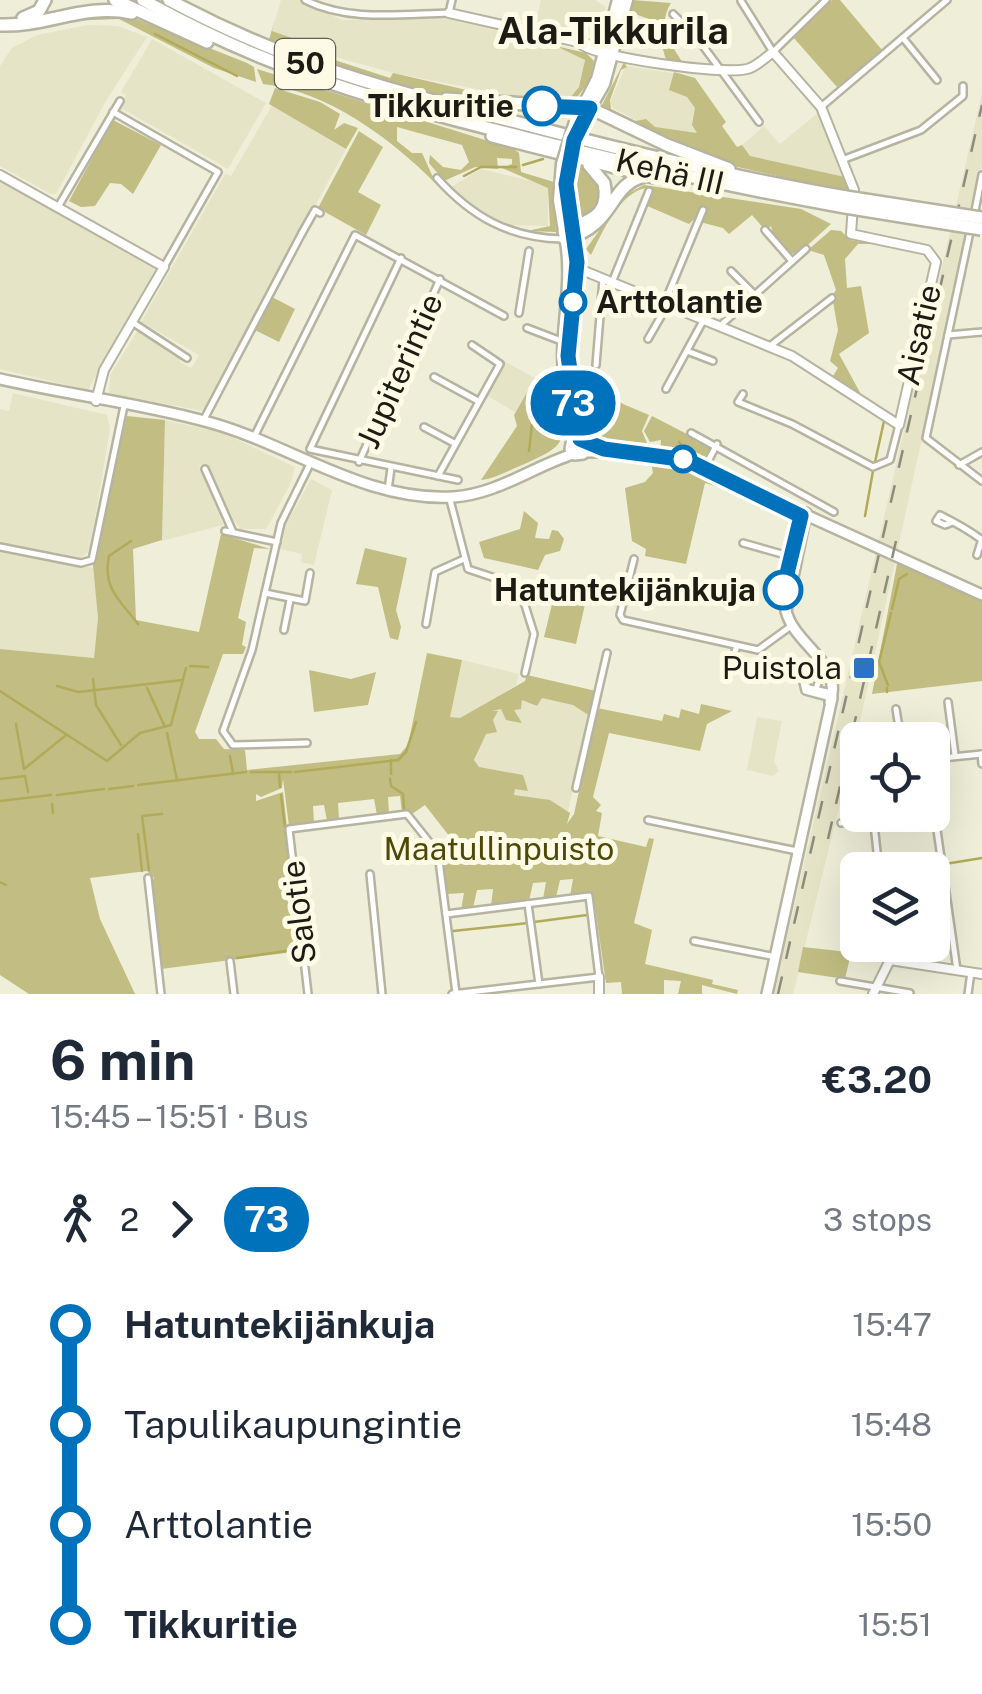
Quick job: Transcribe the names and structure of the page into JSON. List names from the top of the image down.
{
  "streets": {
    "highway": ["50", "Kehä III"],
    "street": ["Aisatie", "Jupiterintie", "Salotie"]
  },
  "crossings": [
    ["Kehä III", "Aisatie"]
  ],
  "districts": ["Ala-Tikkurila"],
  "parks": ["Maatullinpuisto"],
  "places": {
    "other": ["Tikkuritie", "Arttolantie", "Hatuntekijänkuja"],
    "transit": ["Puistola"]
  },
  "lines": ["bus line 73"],
  "page": {
    "on_map": "73",
    "heading": ["6 min", "15:45 – 15:51 · Bus", "€3.20"],
    "legs": ["2", "73", "3 stops"],
    "list": [
      {
        "name": "Hatuntekijänkuja",
        "value": "15:47"
      },
      {
        "name": "Tapulikaupungintie",
        "value": "15:48"
      },
      {
        "name": "Arttolantie",
        "value": "15:50"
      },
      {
        "name": "Tikkuritie",
        "value": "15:51"
      }
    ]
  }
}
